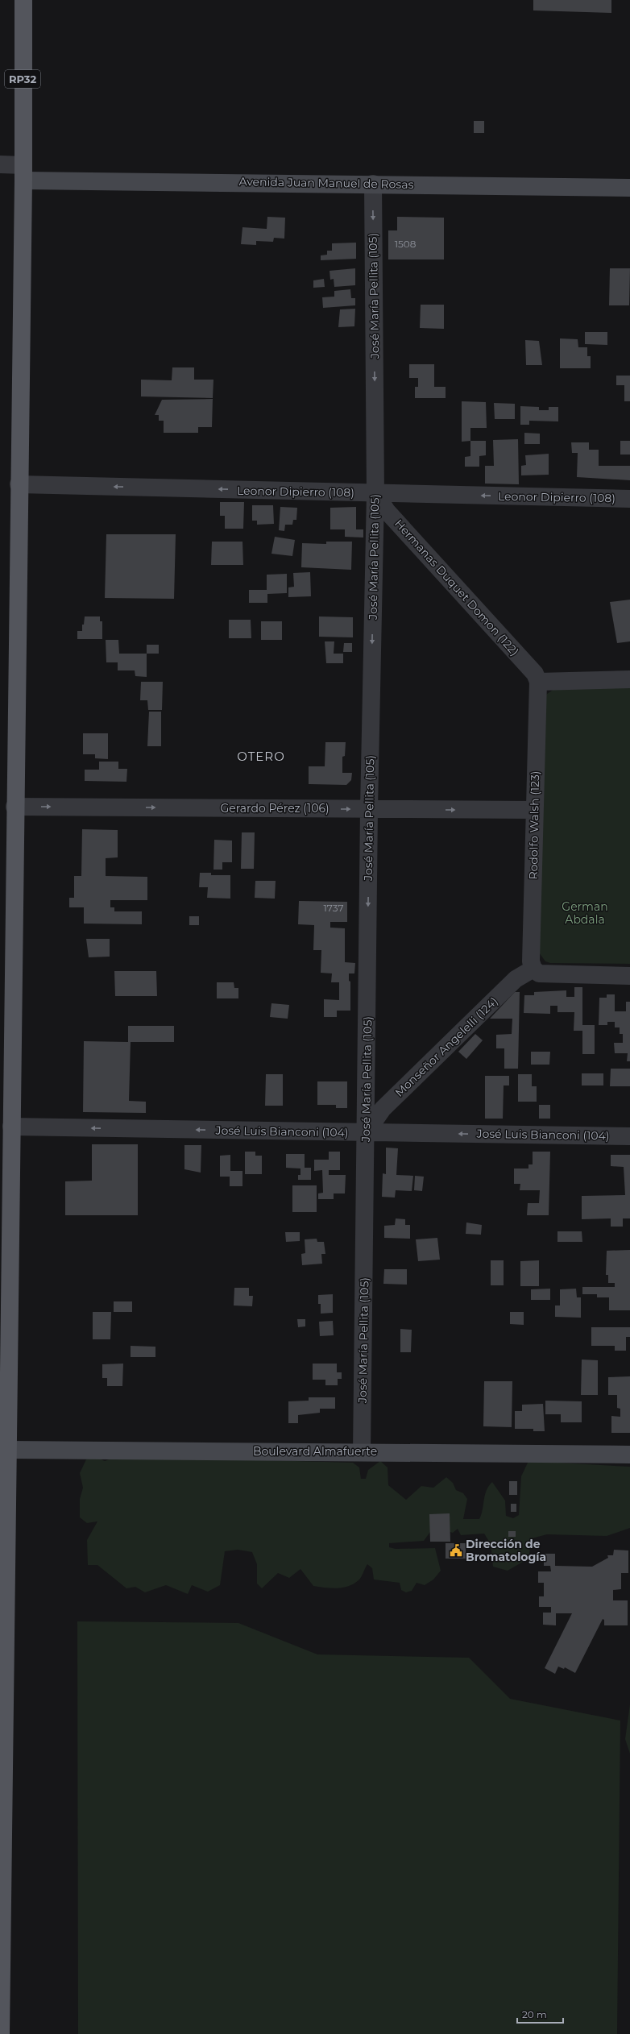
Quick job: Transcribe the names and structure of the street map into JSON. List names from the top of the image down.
{
  "streets": {
    "main road": ["RP32", "Avenida Juan Manuel de Rosas", "Boulevard Almafuerte"],
    "street": [
      "José María Pellita (105)",
      "Leonor Dipierro (108)",
      "Hermanas Duquet Domon (122)",
      "Gerardo Pérez (106)",
      "Rodolfo Walsh (123)",
      "Monseñor Angelelli (124)",
      "José Luis Bianconi (104)"
    ]
  },
  "crossings": [
    ["RP32", "Avenida Juan Manuel de Rosas"],
    ["RP32", "Leonor Dipierro (108)"],
    ["RP32", "Gerardo Pérez (106)"],
    ["RP32", "José Luis Bianconi (104)"],
    ["RP32", "Boulevard Almafuerte"],
    ["Avenida Juan Manuel de Rosas", "José María Pellita (105)"],
    ["José María Pellita (105)", "Leonor Dipierro (108)"],
    ["José María Pellita (105)", "Hermanas Duquet Domon (122)"],
    ["José María Pellita (105)", "Gerardo Pérez (106)"],
    ["José María Pellita (105)", "Monseñor Angelelli (124)"],
    ["José María Pellita (105)", "José Luis Bianconi (104)"],
    ["José María Pellita (105)", "Boulevard Almafuerte"],
    ["Leonor Dipierro (108)", "Hermanas Duquet Domon (122)"],
    ["Hermanas Duquet Domon (122)", "Rodolfo Walsh (123)"],
    ["Gerardo Pérez (106)", "Rodolfo Walsh (123)"],
    ["Rodolfo Walsh (123)", "Monseñor Angelelli (124)"],
    ["Monseñor Angelelli (124)", "José Luis Bianconi (104)"]
  ],
  "one_way": [
    "José María Pellita (105)",
    "Leonor Dipierro (108)",
    "Gerardo Pérez (106)",
    "José Luis Bianconi (104)"
  ],
  "districts": ["OTERO"],
  "parks": ["German Abdala"],
  "places": {
    "public building": ["Dirección de Bromatología"]
  },
  "house_numbers": ["1508", "1737"],
  "scale_bar": "20 m"
}
